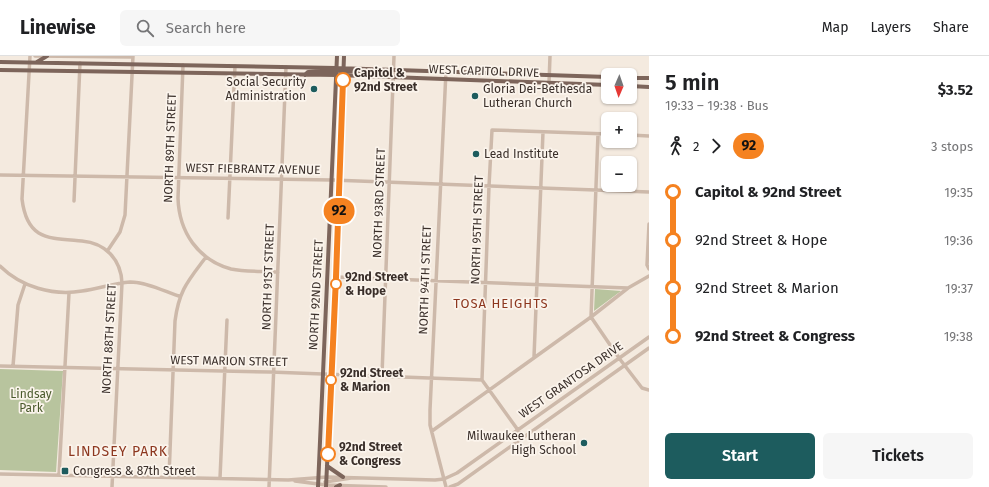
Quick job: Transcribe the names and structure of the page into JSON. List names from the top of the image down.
{
  "streets": {
    "main road": ["WEST CAPITOL DRIVE", "NORTH 92ND STREET"],
    "street": [
      "NORTH 89TH STREET",
      "WEST FIEBRANTZ AVENUE",
      "NORTH 93RD STREET",
      "NORTH 95TH STREET",
      "NORTH 91ST STREET",
      "NORTH 94TH STREET",
      "NORTH 88TH STREET",
      "WEST MARION STREET",
      "WEST GRANTOSA DRIVE"
    ]
  },
  "crossings": [
    ["WEST CAPITOL DRIVE", "NORTH 89TH STREET"],
    ["WEST CAPITOL DRIVE", "NORTH 93RD STREET"],
    ["WEST CAPITOL DRIVE", "NORTH 91ST STREET"],
    ["WEST CAPITOL DRIVE", "NORTH 94TH STREET"],
    ["WEST CAPITOL DRIVE", "NORTH 92ND STREET"],
    ["NORTH 89TH STREET", "WEST FIEBRANTZ AVENUE"],
    ["NORTH 89TH STREET", "NORTH 91ST STREET"],
    ["WEST FIEBRANTZ AVENUE", "NORTH 93RD STREET"],
    ["WEST FIEBRANTZ AVENUE", "NORTH 95TH STREET"],
    ["WEST FIEBRANTZ AVENUE", "NORTH 91ST STREET"],
    ["WEST FIEBRANTZ AVENUE", "NORTH 94TH STREET"],
    ["WEST FIEBRANTZ AVENUE", "NORTH 92ND STREET"],
    ["NORTH 93RD STREET", "WEST MARION STREET"],
    ["NORTH 95TH STREET", "WEST MARION STREET"],
    ["NORTH 91ST STREET", "WEST MARION STREET"],
    ["NORTH 94TH STREET", "WEST MARION STREET"],
    ["NORTH 94TH STREET", "WEST GRANTOSA DRIVE"],
    ["NORTH 92ND STREET", "WEST MARION STREET"],
    ["NORTH 88TH STREET", "WEST MARION STREET"]
  ],
  "districts": ["TOSA HEIGHTS", "LINDSEY PARK"],
  "parks": ["Lindsay Park"],
  "places": {
    "other": [
      "Capitol & 92nd Street",
      "Social Security Administration",
      "Gloria Dei-Bethesda Lutheran Church",
      "Lead Institute",
      "92nd Street & Hope",
      "92nd Street & Marion",
      "Milwaukee Lutheran High School",
      "92nd Street & Congress"
    ],
    "transit": ["Congress & 87th Street"]
  },
  "lines": ["bus line 92"],
  "north": "bottom",
  "page": {
    "header": "Linewise",
    "search": "Search here",
    "nav": ["Map", "Layers", "Share"],
    "on_map": "92",
    "heading": ["5 min", "19:33 – 19:38 · Bus", "$3.52"],
    "map_buttons": ["+", "−"],
    "legs": ["2", "92", "3 stops"],
    "list": [
      {
        "name": "Capitol & 92nd Street",
        "value": "19:35"
      },
      {
        "name": "92nd Street & Hope",
        "value": "19:36"
      },
      {
        "name": "92nd Street & Marion",
        "value": "19:37"
      },
      {
        "name": "92nd Street & Congress",
        "value": "19:38"
      }
    ],
    "buttons": ["Start", "Tickets"]
  }
}
